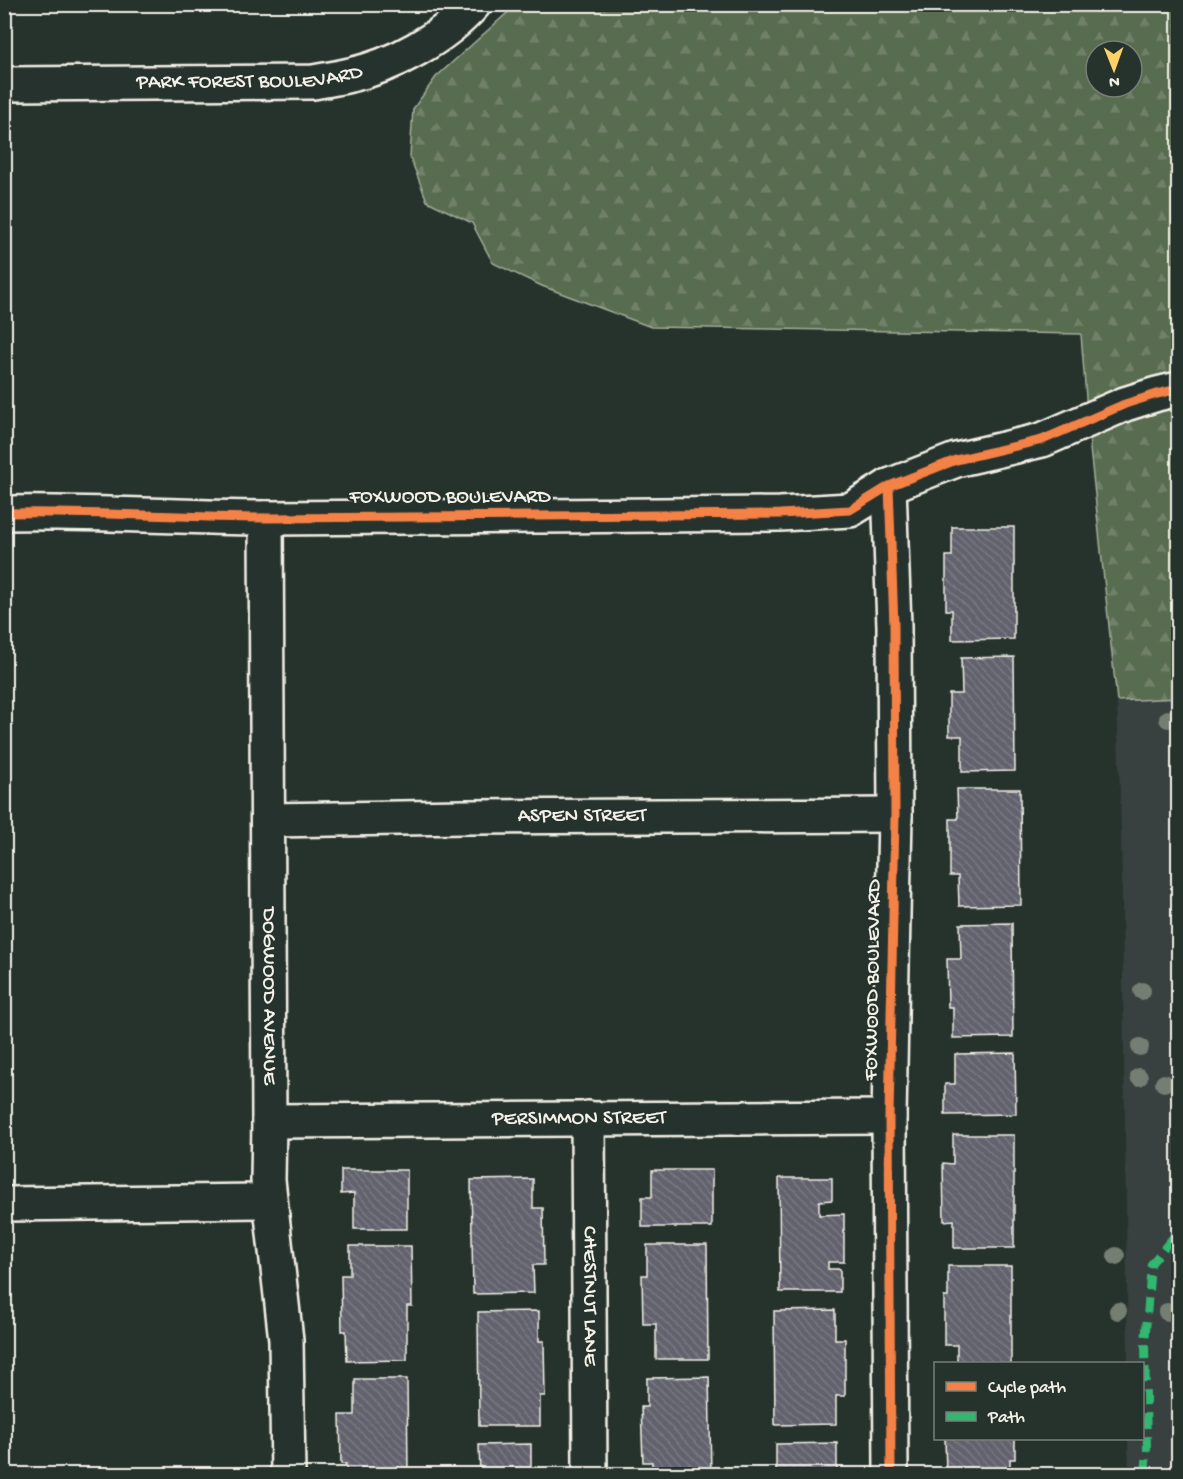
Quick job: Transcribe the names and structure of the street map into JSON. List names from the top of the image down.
{
  "streets": {
    "street": [
      "PARK FOREST BOULEVARD",
      "FOXWOOD BOULEVARD",
      "ASPEN STREET",
      "DOGWOOD AVENUE",
      "PERSIMMON STREET",
      "CHESTNUT LANE"
    ]
  },
  "crossings": [
    ["FOXWOOD BOULEVARD", "ASPEN STREET"],
    ["FOXWOOD BOULEVARD", "DOGWOOD AVENUE"],
    ["FOXWOOD BOULEVARD", "PERSIMMON STREET"],
    ["ASPEN STREET", "DOGWOOD AVENUE"],
    ["DOGWOOD AVENUE", "PERSIMMON STREET"],
    ["PERSIMMON STREET", "CHESTNUT LANE"]
  ],
  "legend": ["Cycle path", "Path"],
  "north": "bottom"
}
